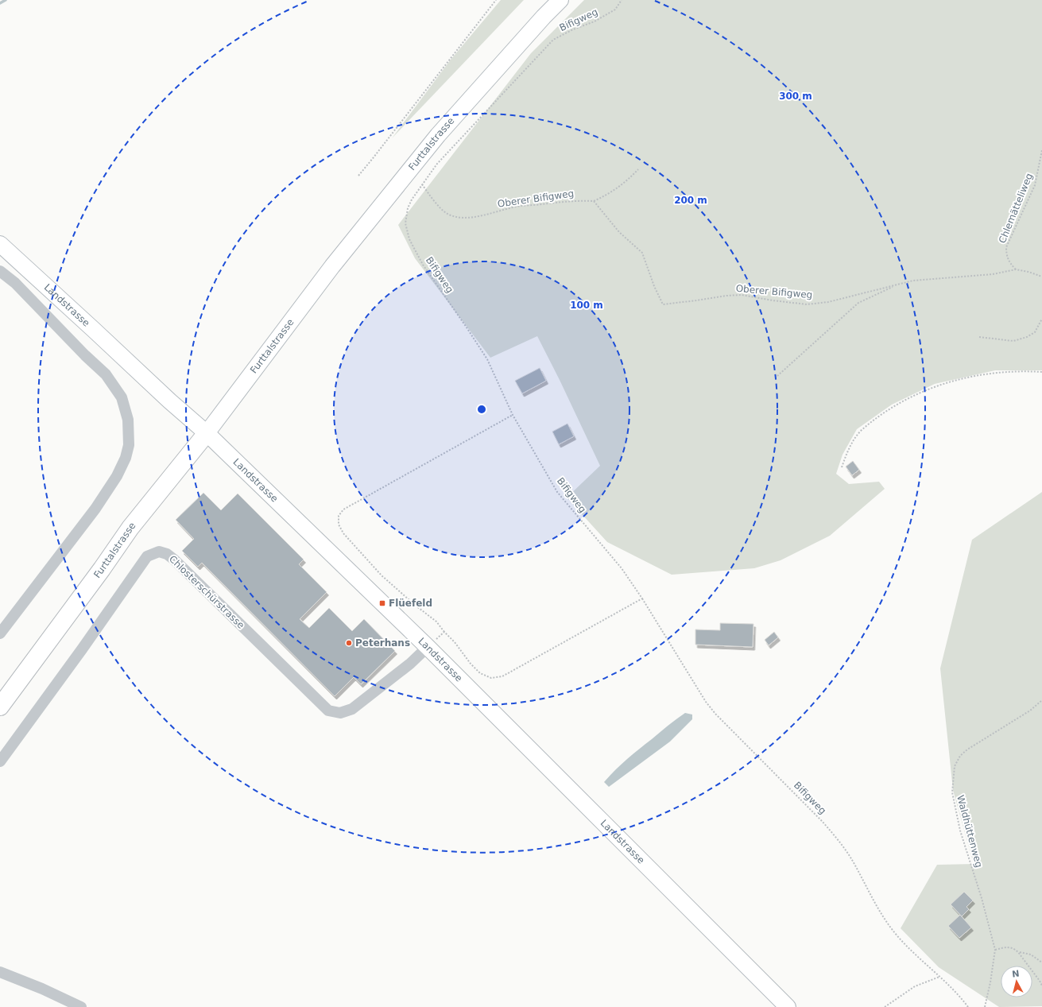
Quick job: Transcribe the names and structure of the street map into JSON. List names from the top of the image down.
{
  "streets": {
    "highway": ["Furttalstrasse"],
    "main road": ["Landstrasse"],
    "street": ["Chlosterschürstrasse"],
    "path": [
      "Bifigweg",
      "Oberer Bifigweg",
      "Chlemätteliweg",
      "Waldhüttenweg"
    ]
  },
  "crossings": [
    ["Bifigweg", "Oberer Bifigweg"],
    ["Furttalstrasse", "Landstrasse"],
    ["Oberer Bifigweg", "Chlemätteliweg"],
    ["Landstrasse", "Chlosterschürstrasse"]
  ],
  "places": {
    "transit": ["Flüefeld"],
    "other": ["Peterhans"]
  },
  "north": "top",
  "rings": ["300 m", "200 m", "100 m"]
}
